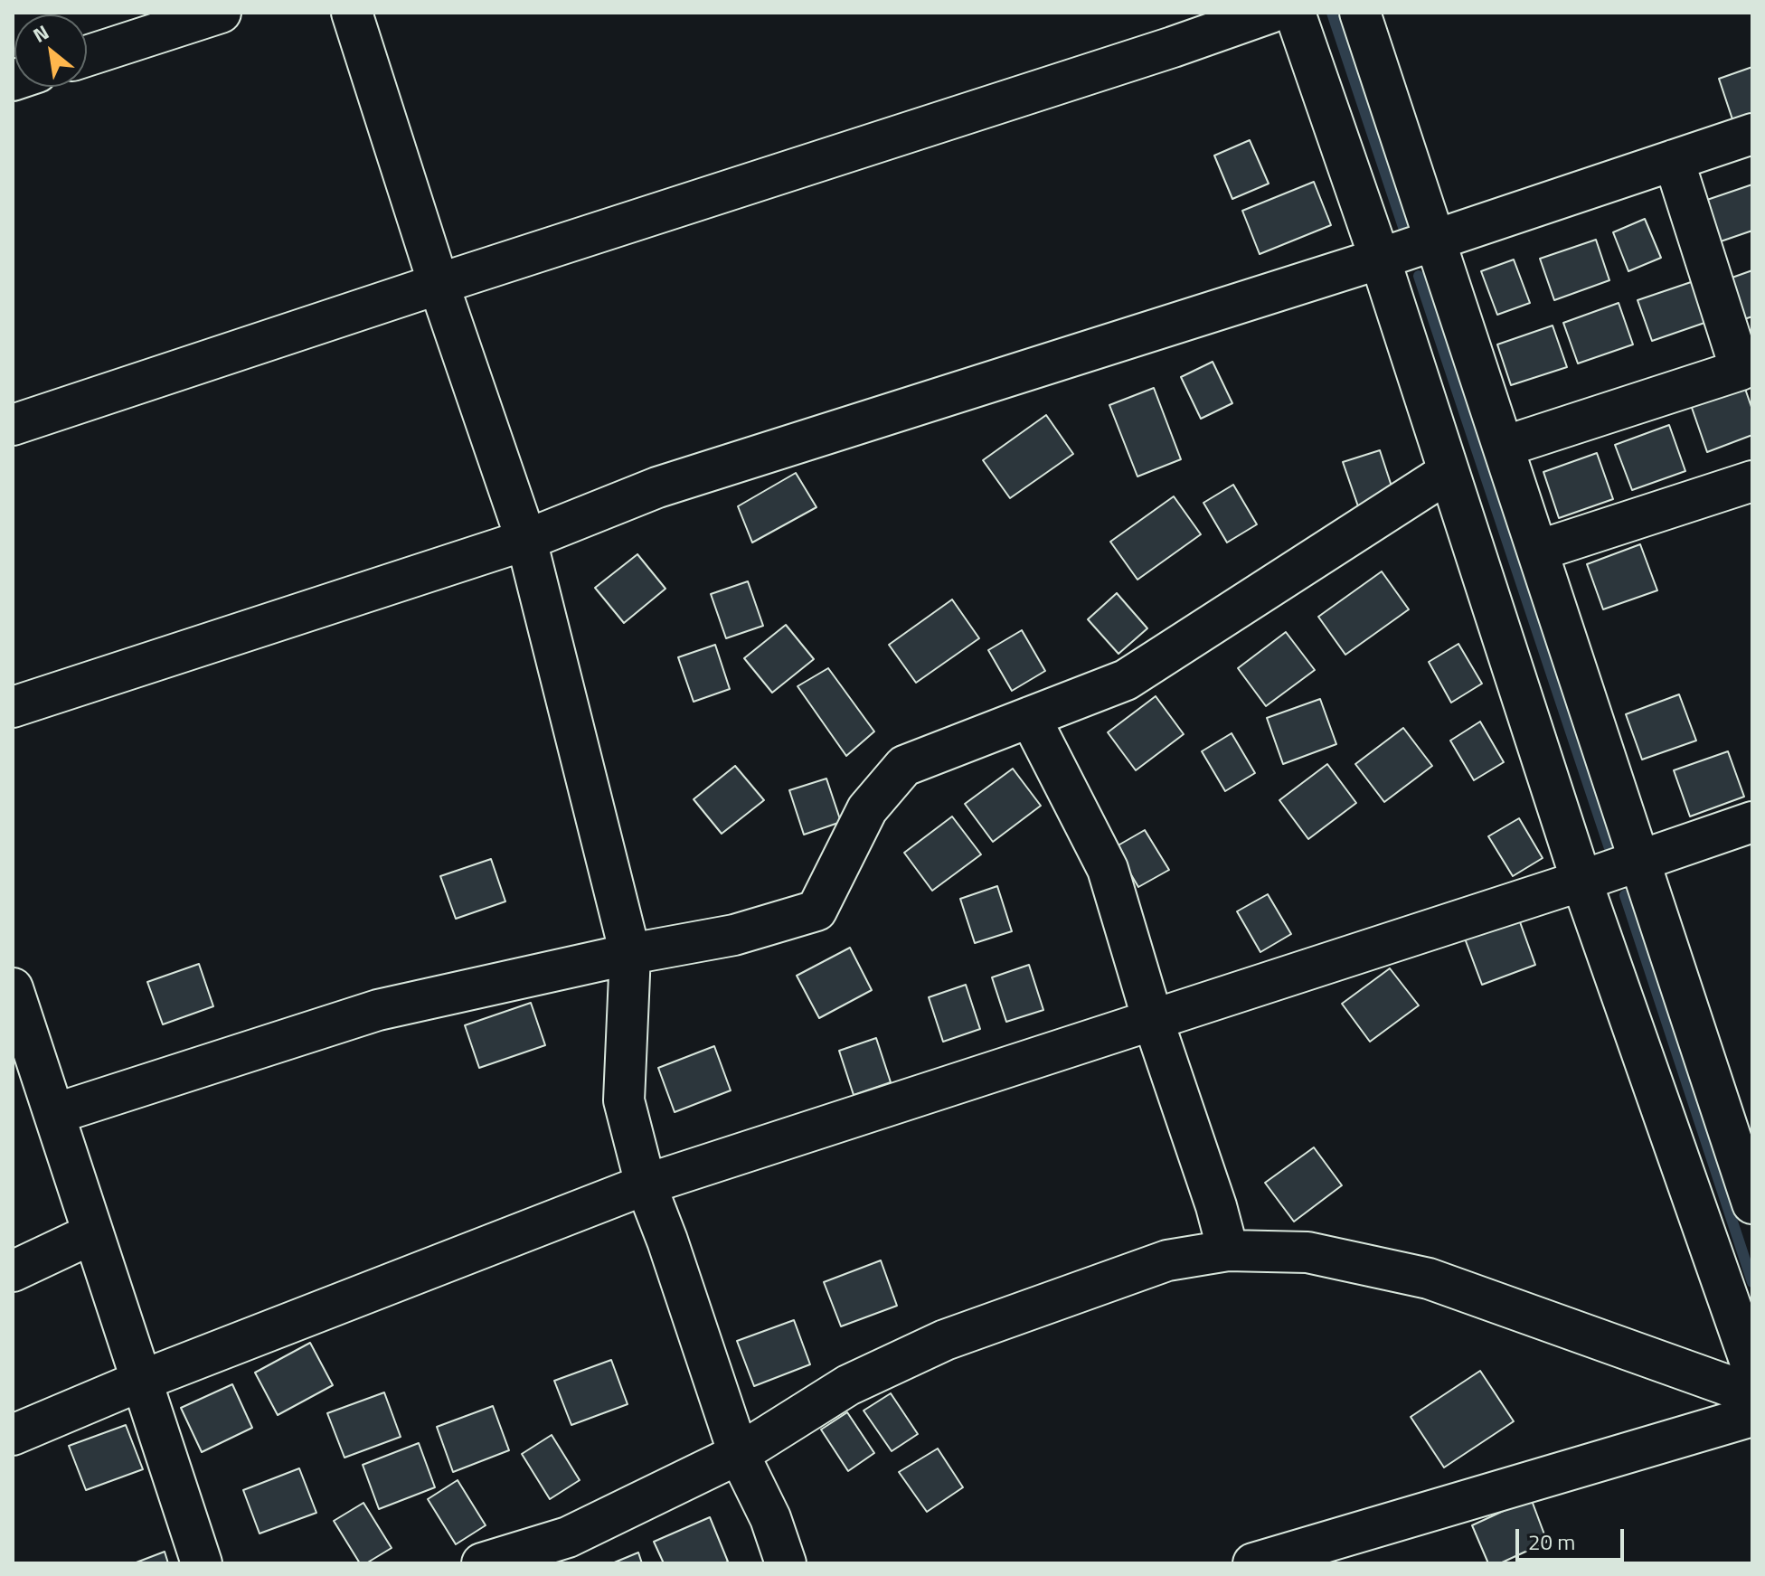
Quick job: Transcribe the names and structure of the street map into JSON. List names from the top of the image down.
{
  "scale_bar": "20 m",
  "north": "top left"
}
